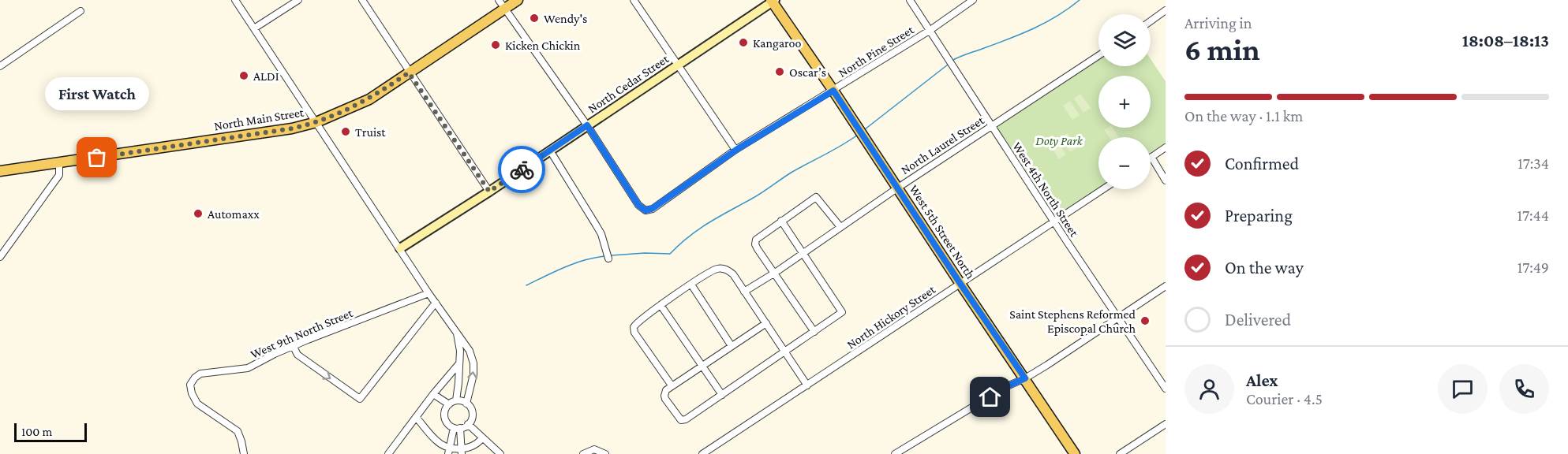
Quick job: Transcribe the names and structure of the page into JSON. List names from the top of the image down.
{
  "streets": {
    "main road": ["North Main Street", "West 5th Street North"],
    "street": [
      "North Pine Street",
      "North Cedar Street",
      "North Laurel Street",
      "West 4th North Street",
      "North Hickory Street",
      "West 9th North Street"
    ]
  },
  "crossings": [
    ["North Pine Street", "North Cedar Street"],
    ["North Pine Street", "West 4th North Street"],
    ["North Pine Street", "West 5th Street North"],
    ["North Cedar Street", "West 5th Street North"],
    ["North Laurel Street", "West 4th North Street"],
    ["North Laurel Street", "West 5th Street North"],
    ["West 4th North Street", "North Hickory Street"],
    ["West 5th Street North", "North Hickory Street"]
  ],
  "parks": ["Doty Park"],
  "places": [
    "Wendy's",
    "Kangaroo",
    "Kicken Chickin",
    "Oscar’s",
    "ALDI",
    "Truist",
    "First Watch",
    "Automaxx",
    "Saint Stephens Reformed Episcopal Church"
  ],
  "scale_bar": "100 m",
  "page": {
    "heading": ["6 min", "Arriving in", "18:08–18:13"],
    "panel": ["Alex", "Courier · 4.5"],
    "map_buttons": ["+", "−"],
    "bubble": "First Watch",
    "bar": "On the way · 1.1 km",
    "list": [
      ["Confirmed", "17:34"],
      ["Preparing", "17:44"],
      ["On the way", "17:49"],
      "Delivered"
    ],
    "scale": "100 m"
  }
}
